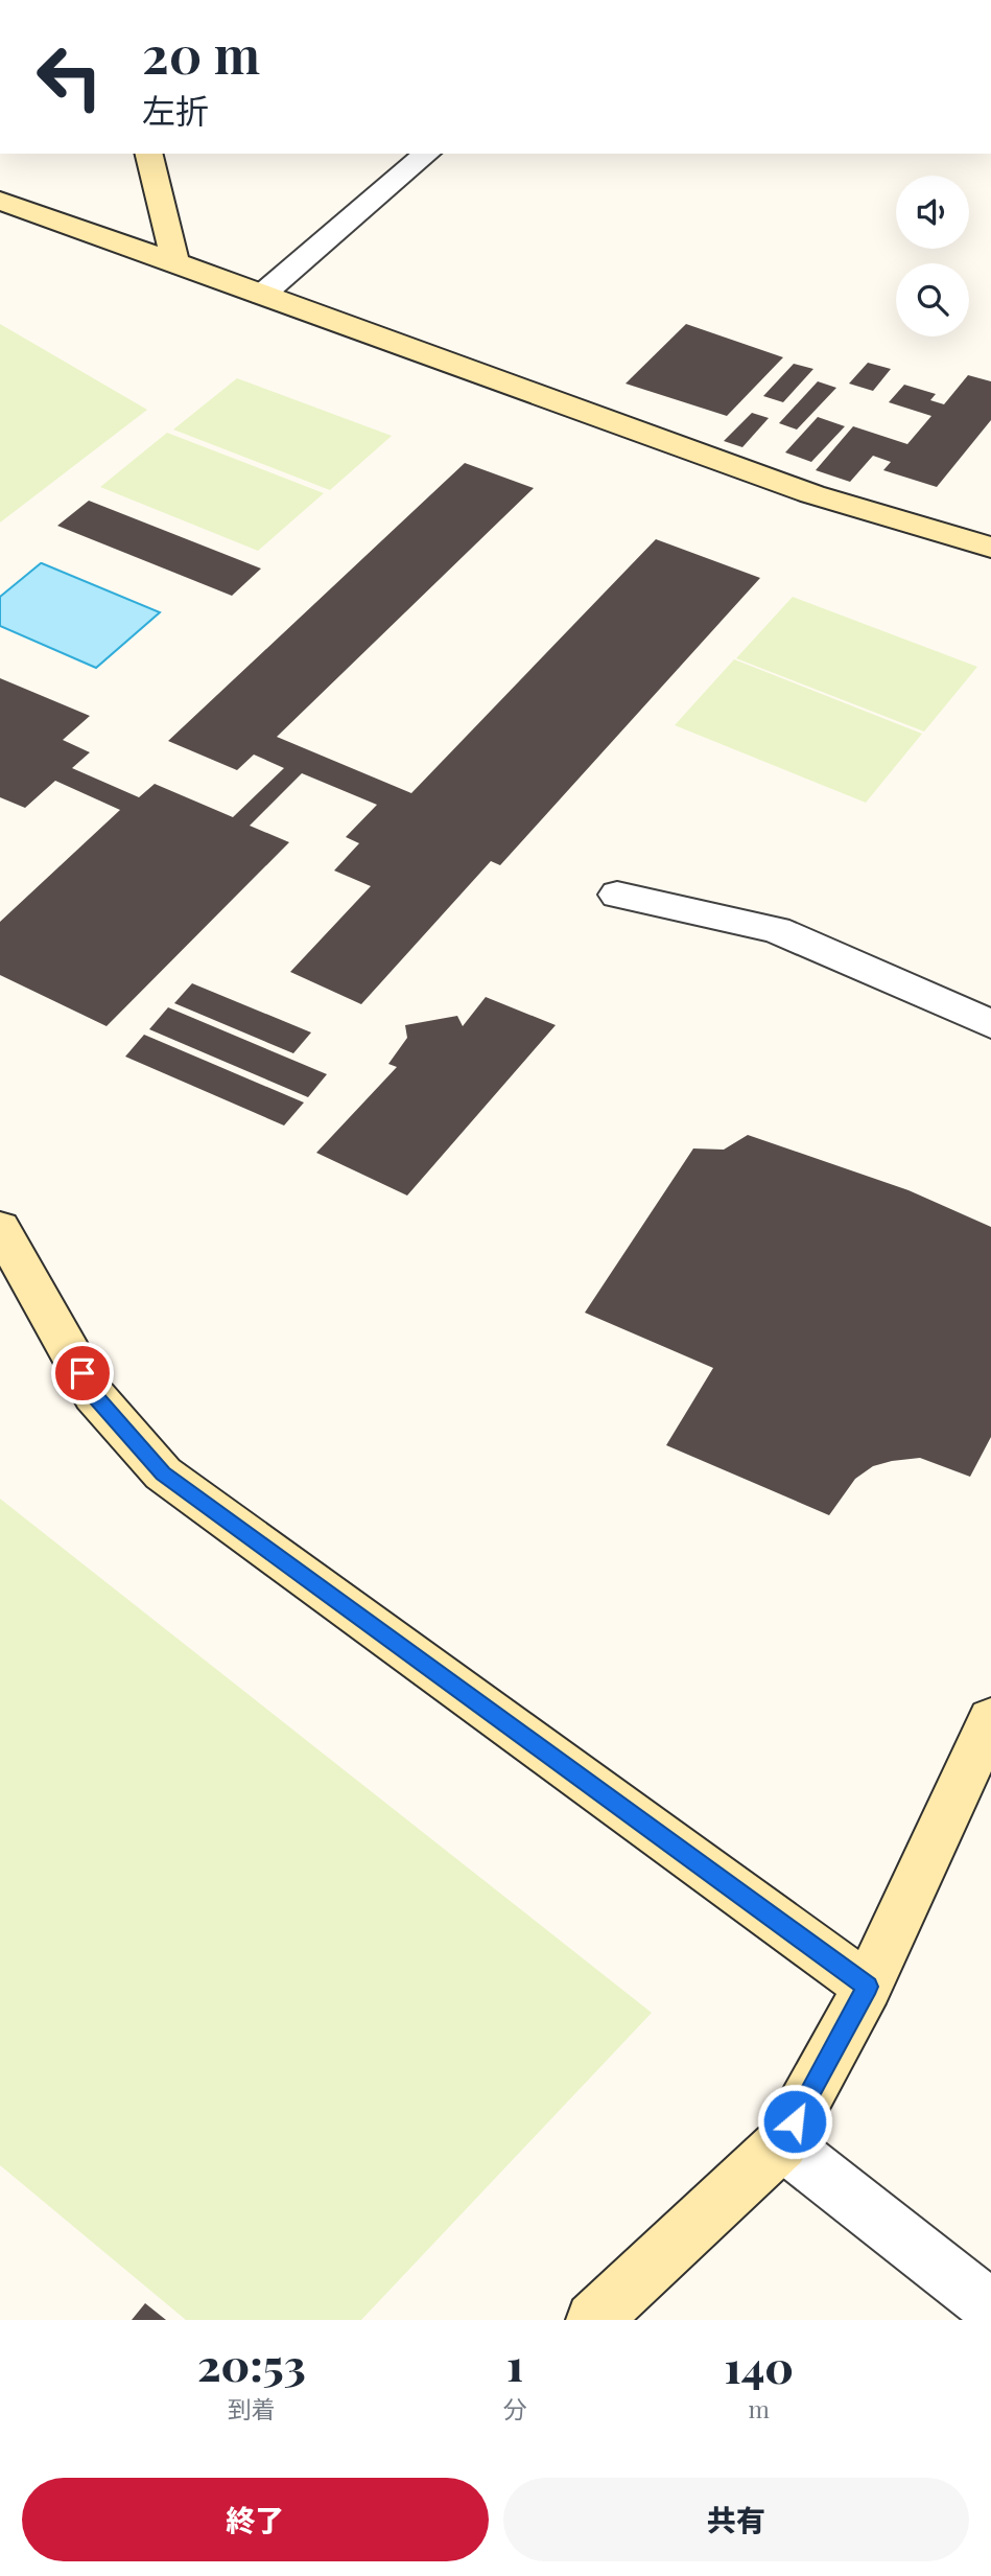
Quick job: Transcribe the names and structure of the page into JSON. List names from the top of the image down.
{
  "page": {
    "turn": ["20 m", "左折"],
    "eta": [
      "20:53",
      "到着",
      "1",
      "分",
      "140",
      "m"
    ],
    "buttons": ["終了", "共有"]
  }
}
